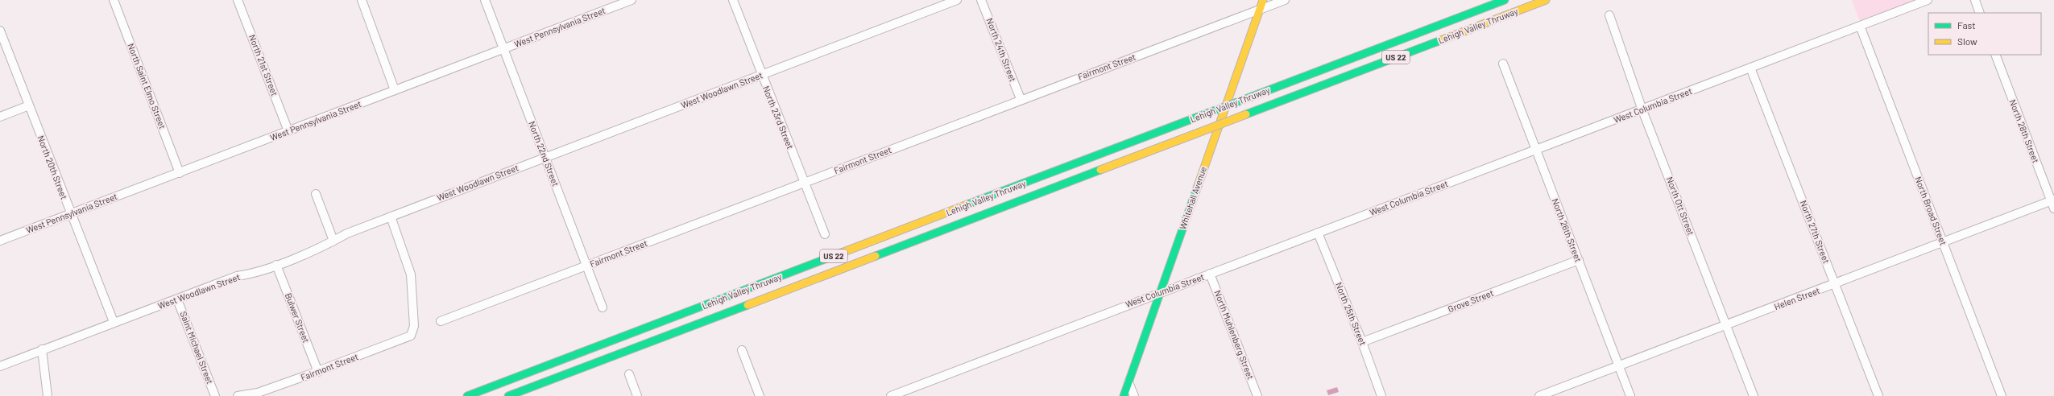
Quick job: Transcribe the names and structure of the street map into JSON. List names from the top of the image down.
{
  "streets": {
    "main road": ["Lehigh Valley Thruway", "US 22", "Whitehall Avenue"],
    "street": [
      "West Pennsylvania Street",
      "North 24th Street",
      "North 21st Street",
      "Fairmont Street",
      "North Saint Elmo Street",
      "West Woodlawn Street",
      "West Columbia Street",
      "North 23rd Street",
      "North 28th Street",
      "North 22nd Street",
      "North 20th Street",
      "North Ott Street",
      "North Broad Street",
      "North 26th Street",
      "North 27th Street",
      "Helen Street",
      "Grove Street",
      "North 25th Street",
      "Bulwer Street",
      "North Muhlenberg Street",
      "Saint Michael Street"
    ]
  },
  "crossings": [
    ["West Pennsylvania Street", "North 21st Street"],
    ["West Pennsylvania Street", "North Saint Elmo Street"],
    ["West Pennsylvania Street", "North 22nd Street"],
    ["West Pennsylvania Street", "North 20th Street"],
    ["North 24th Street", "Fairmont Street"],
    ["Fairmont Street", "West Woodlawn Street"],
    ["Fairmont Street", "North 23rd Street"],
    ["Fairmont Street", "North 22nd Street"],
    ["Fairmont Street", "Whitehall Avenue"],
    ["Fairmont Street", "Bulwer Street"],
    ["West Woodlawn Street", "North 23rd Street"],
    ["West Woodlawn Street", "North 22nd Street"],
    ["West Woodlawn Street", "North 20th Street"],
    ["West Woodlawn Street", "Bulwer Street"],
    ["West Woodlawn Street", "Saint Michael Street"],
    ["West Columbia Street", "Whitehall Avenue"],
    ["West Columbia Street", "North Ott Street"],
    ["West Columbia Street", "North Broad Street"],
    ["West Columbia Street", "North 26th Street"],
    ["West Columbia Street", "North 27th Street"],
    ["West Columbia Street", "North 25th Street"],
    ["West Columbia Street", "North Muhlenberg Street"],
    ["North 28th Street", "Helen Street"],
    ["North Ott Street", "Helen Street"],
    ["North Broad Street", "Helen Street"],
    ["North 26th Street", "Helen Street"],
    ["North 26th Street", "Grove Street"],
    ["North 27th Street", "Helen Street"],
    ["Grove Street", "North 25th Street"]
  ],
  "legend": ["Fast", "Slow"]
}
